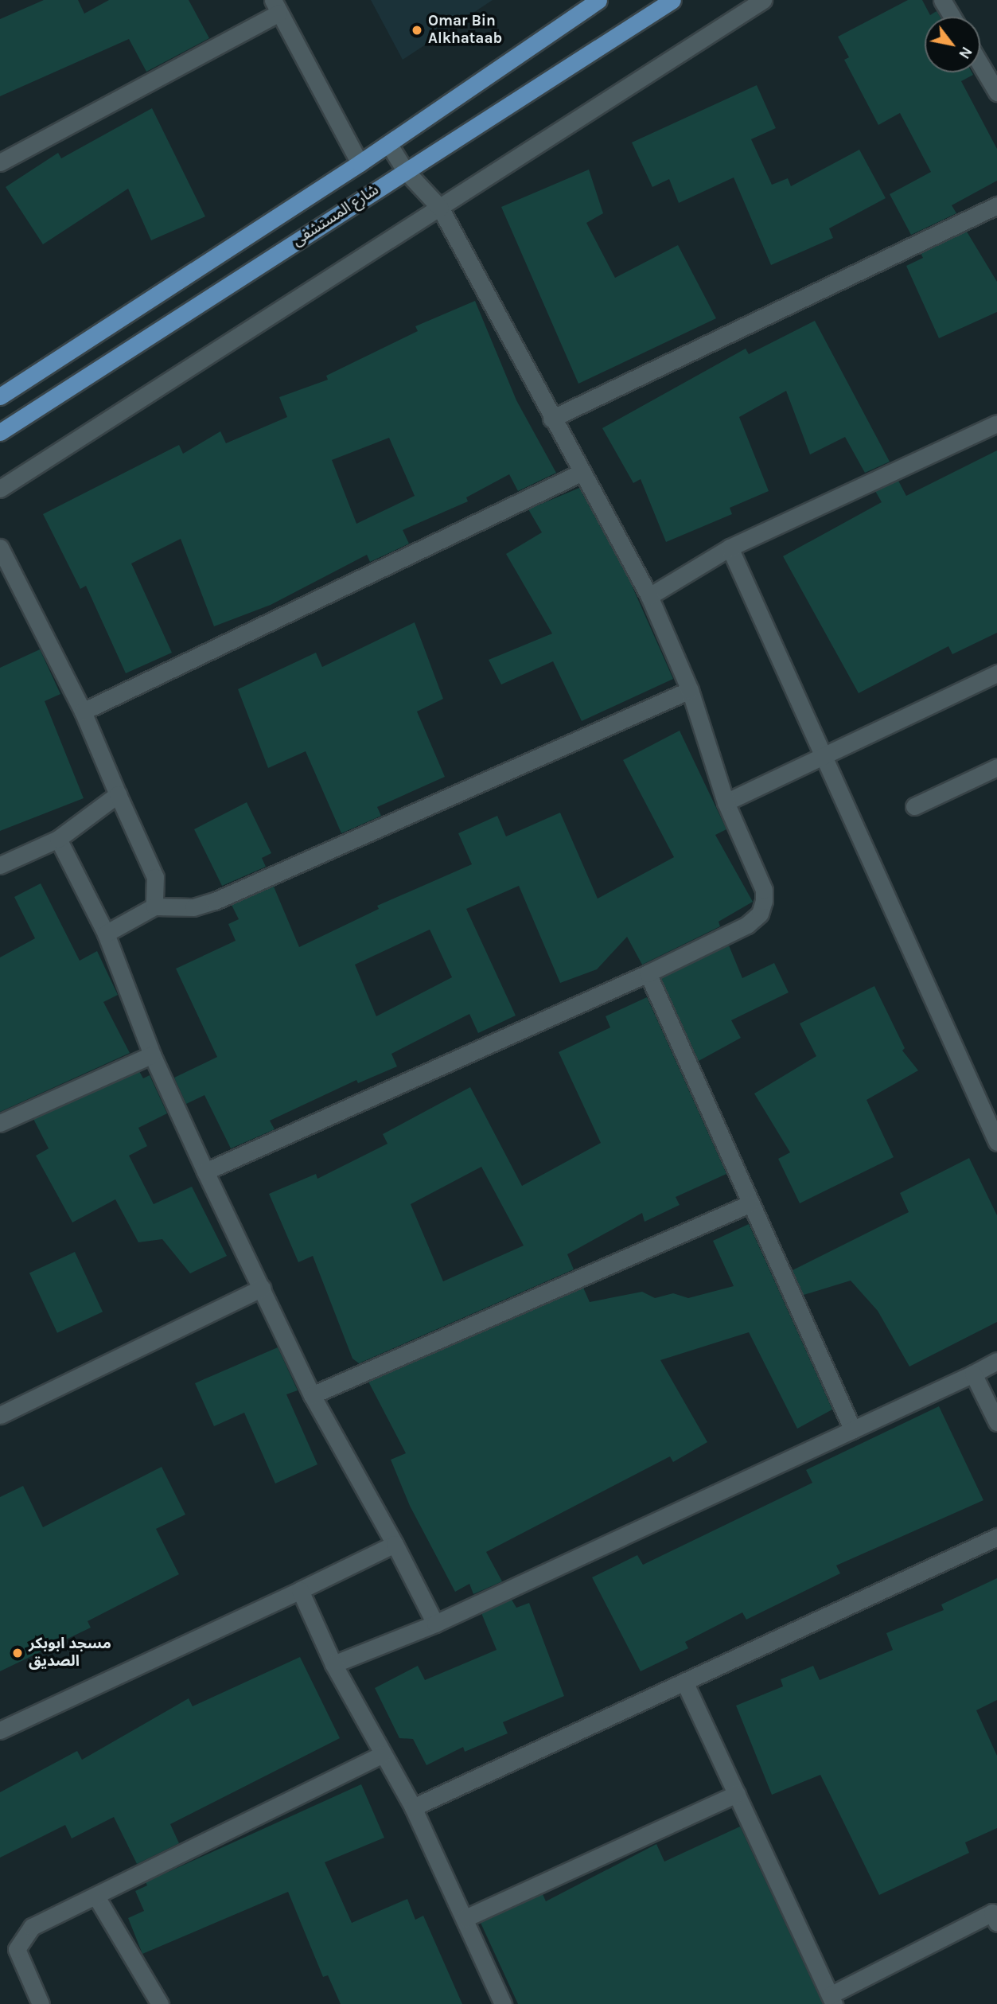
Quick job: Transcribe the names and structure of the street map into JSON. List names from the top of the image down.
{
  "streets": {
    "main road": ["شارع المستشفى"]
  },
  "places": ["Omar Bin Alkhataab", "مسجد ابوبكر الصديق"],
  "north": "bottom right"
}
